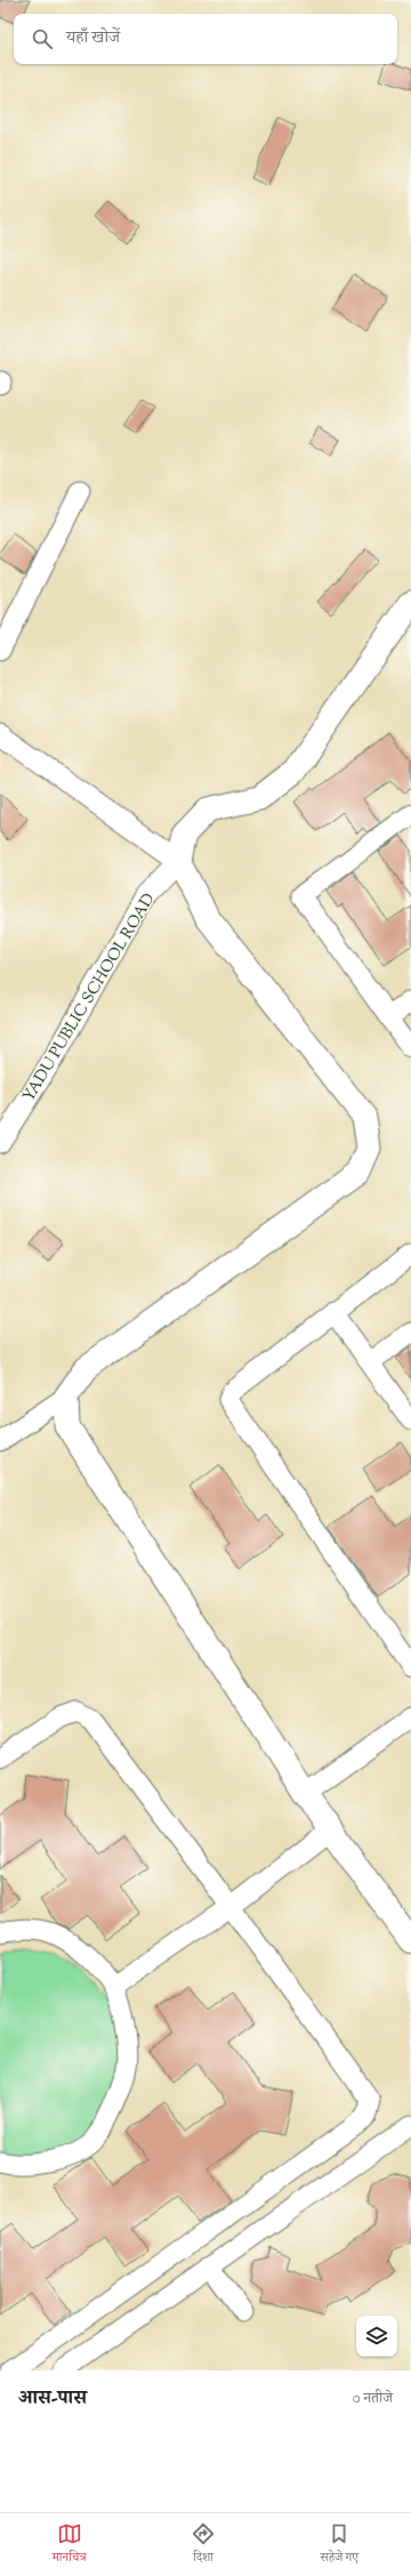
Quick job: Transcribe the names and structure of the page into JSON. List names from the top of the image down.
{
  "streets": {
    "street": ["YADU PUBLIC SCHOOL ROAD"]
  },
  "page": {
    "search": "यहाँ खोजें",
    "heading": ["आस-पास", "0 नतीजे"],
    "nav": ["मानचित्र", "दिशा", "सहेजे गए"]
  }
}
